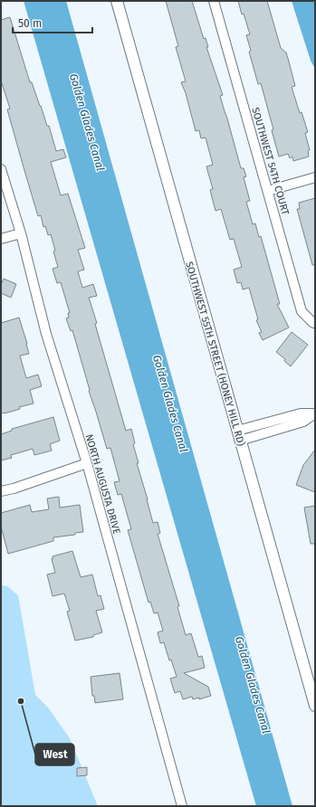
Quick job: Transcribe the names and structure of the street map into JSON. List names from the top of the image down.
{
  "streets": {
    "street": ["SOUTHWEST 54TH COURT", "SOUTHWEST 55TH STREET (HONEY HILL RD)", "NORTH AUGUSTA DRIVE"]
  },
  "water": ["Golden Glades Canal"],
  "places": ["West"],
  "scale_bar": "50 m"
}
